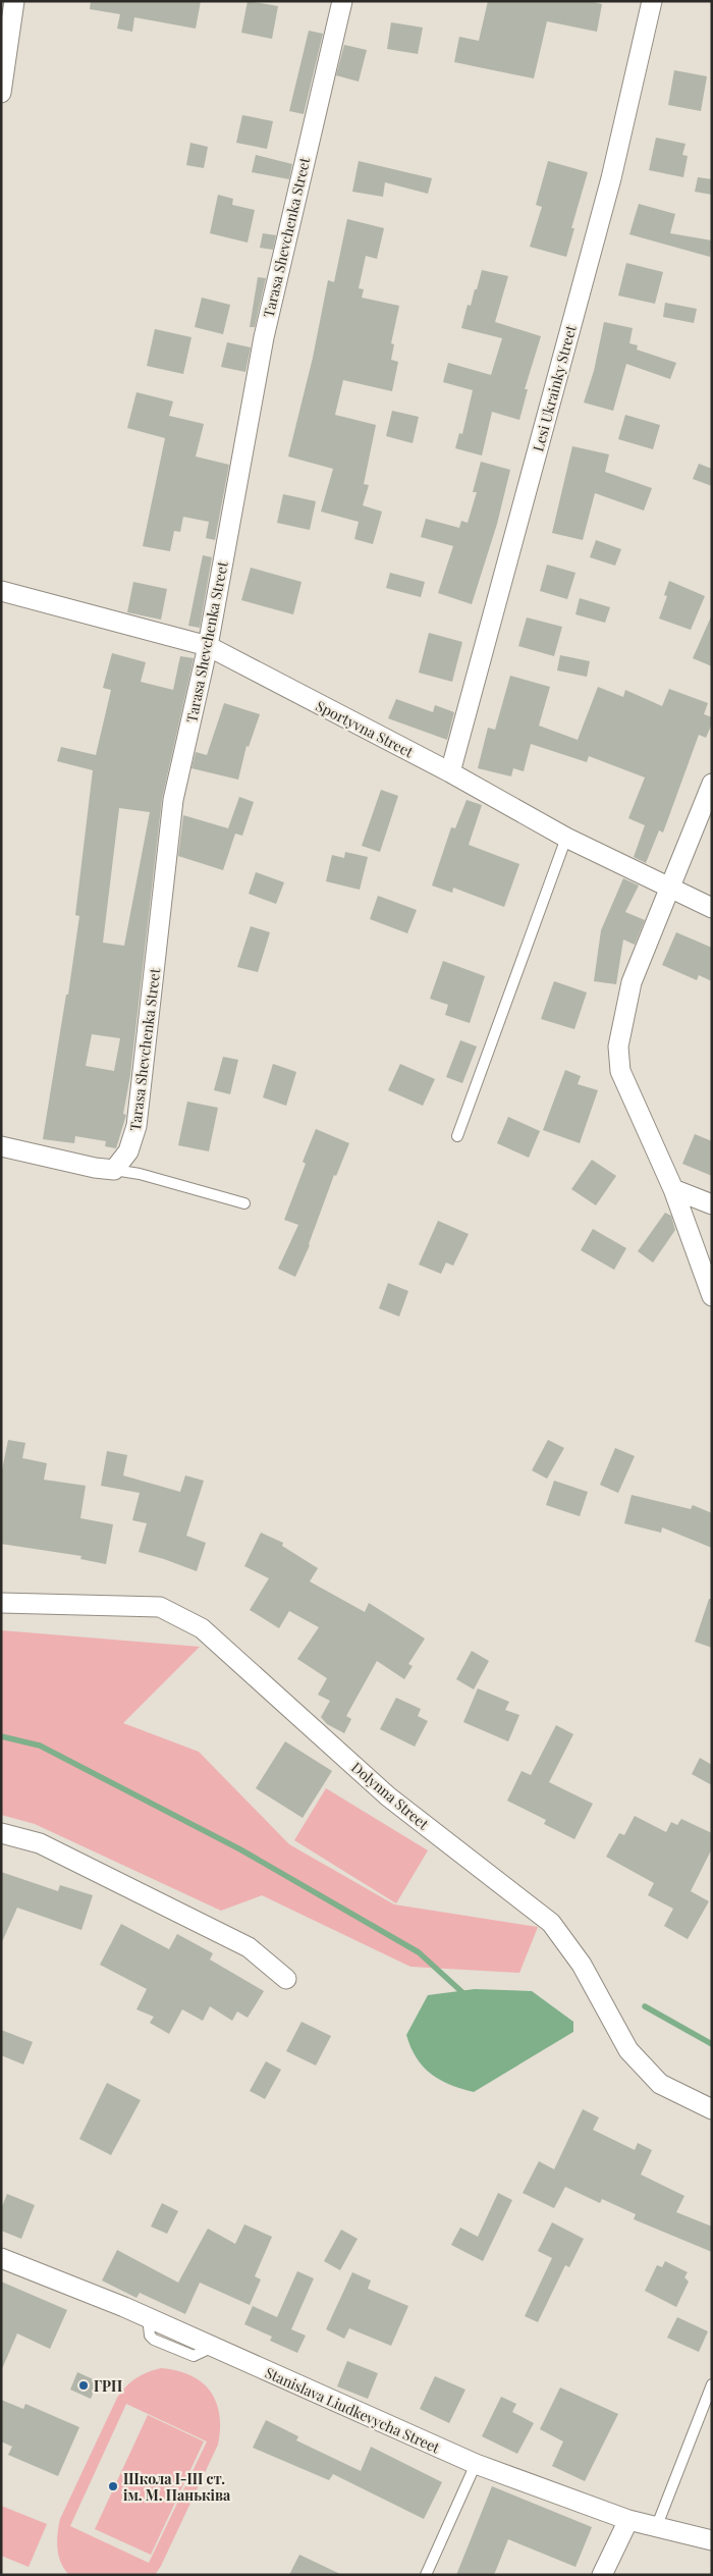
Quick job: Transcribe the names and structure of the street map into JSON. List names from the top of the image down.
{
  "streets": {
    "street": [
      "Tarasa Shevchenka Street",
      "Lesi Ukrainky Street",
      "Sportyvna Street",
      "Dolynna Street",
      "Stanislava Liudkevycha Street"
    ]
  },
  "crossings": [
    ["Tarasa Shevchenka Street", "Sportyvna Street"],
    ["Lesi Ukrainky Street", "Sportyvna Street"]
  ],
  "places": ["ГРП", "Школа І-ІІІ ст. ім. М. Паньківа"]
}
